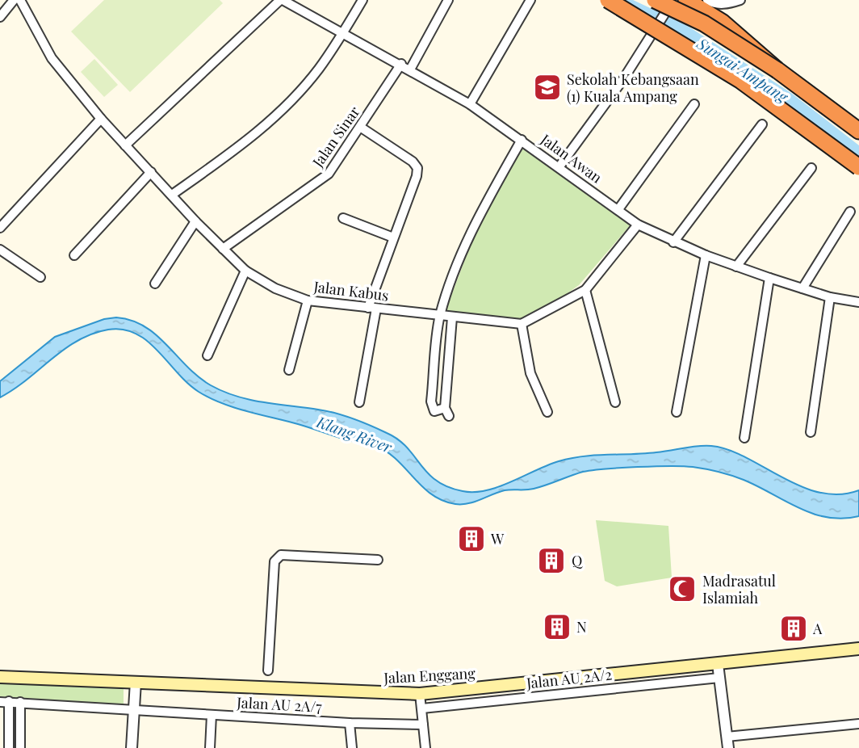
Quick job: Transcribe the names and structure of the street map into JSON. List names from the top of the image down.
{
  "streets": {
    "main road": ["Jalan Enggang"],
    "street": [
      "Jalan Sinar",
      "Jalan Awan",
      "Jalan Kabus",
      "Jalan AU 2A/2",
      "Jalan AU 2A/7"
    ]
  },
  "crossings": [
    ["Jalan Sinar", "Jalan Awan"],
    ["Jalan Sinar", "Jalan Kabus"]
  ],
  "water": ["Sungai Ampang", "Klang River"],
  "places": {
    "school or university": ["Sekolah Kebangsaan (1) Kuala Ampang"],
    "building": [
      "W",
      "Q",
      "N",
      "A"
    ],
    "mosque": ["Madrasatul Islamiah"]
  }
}
